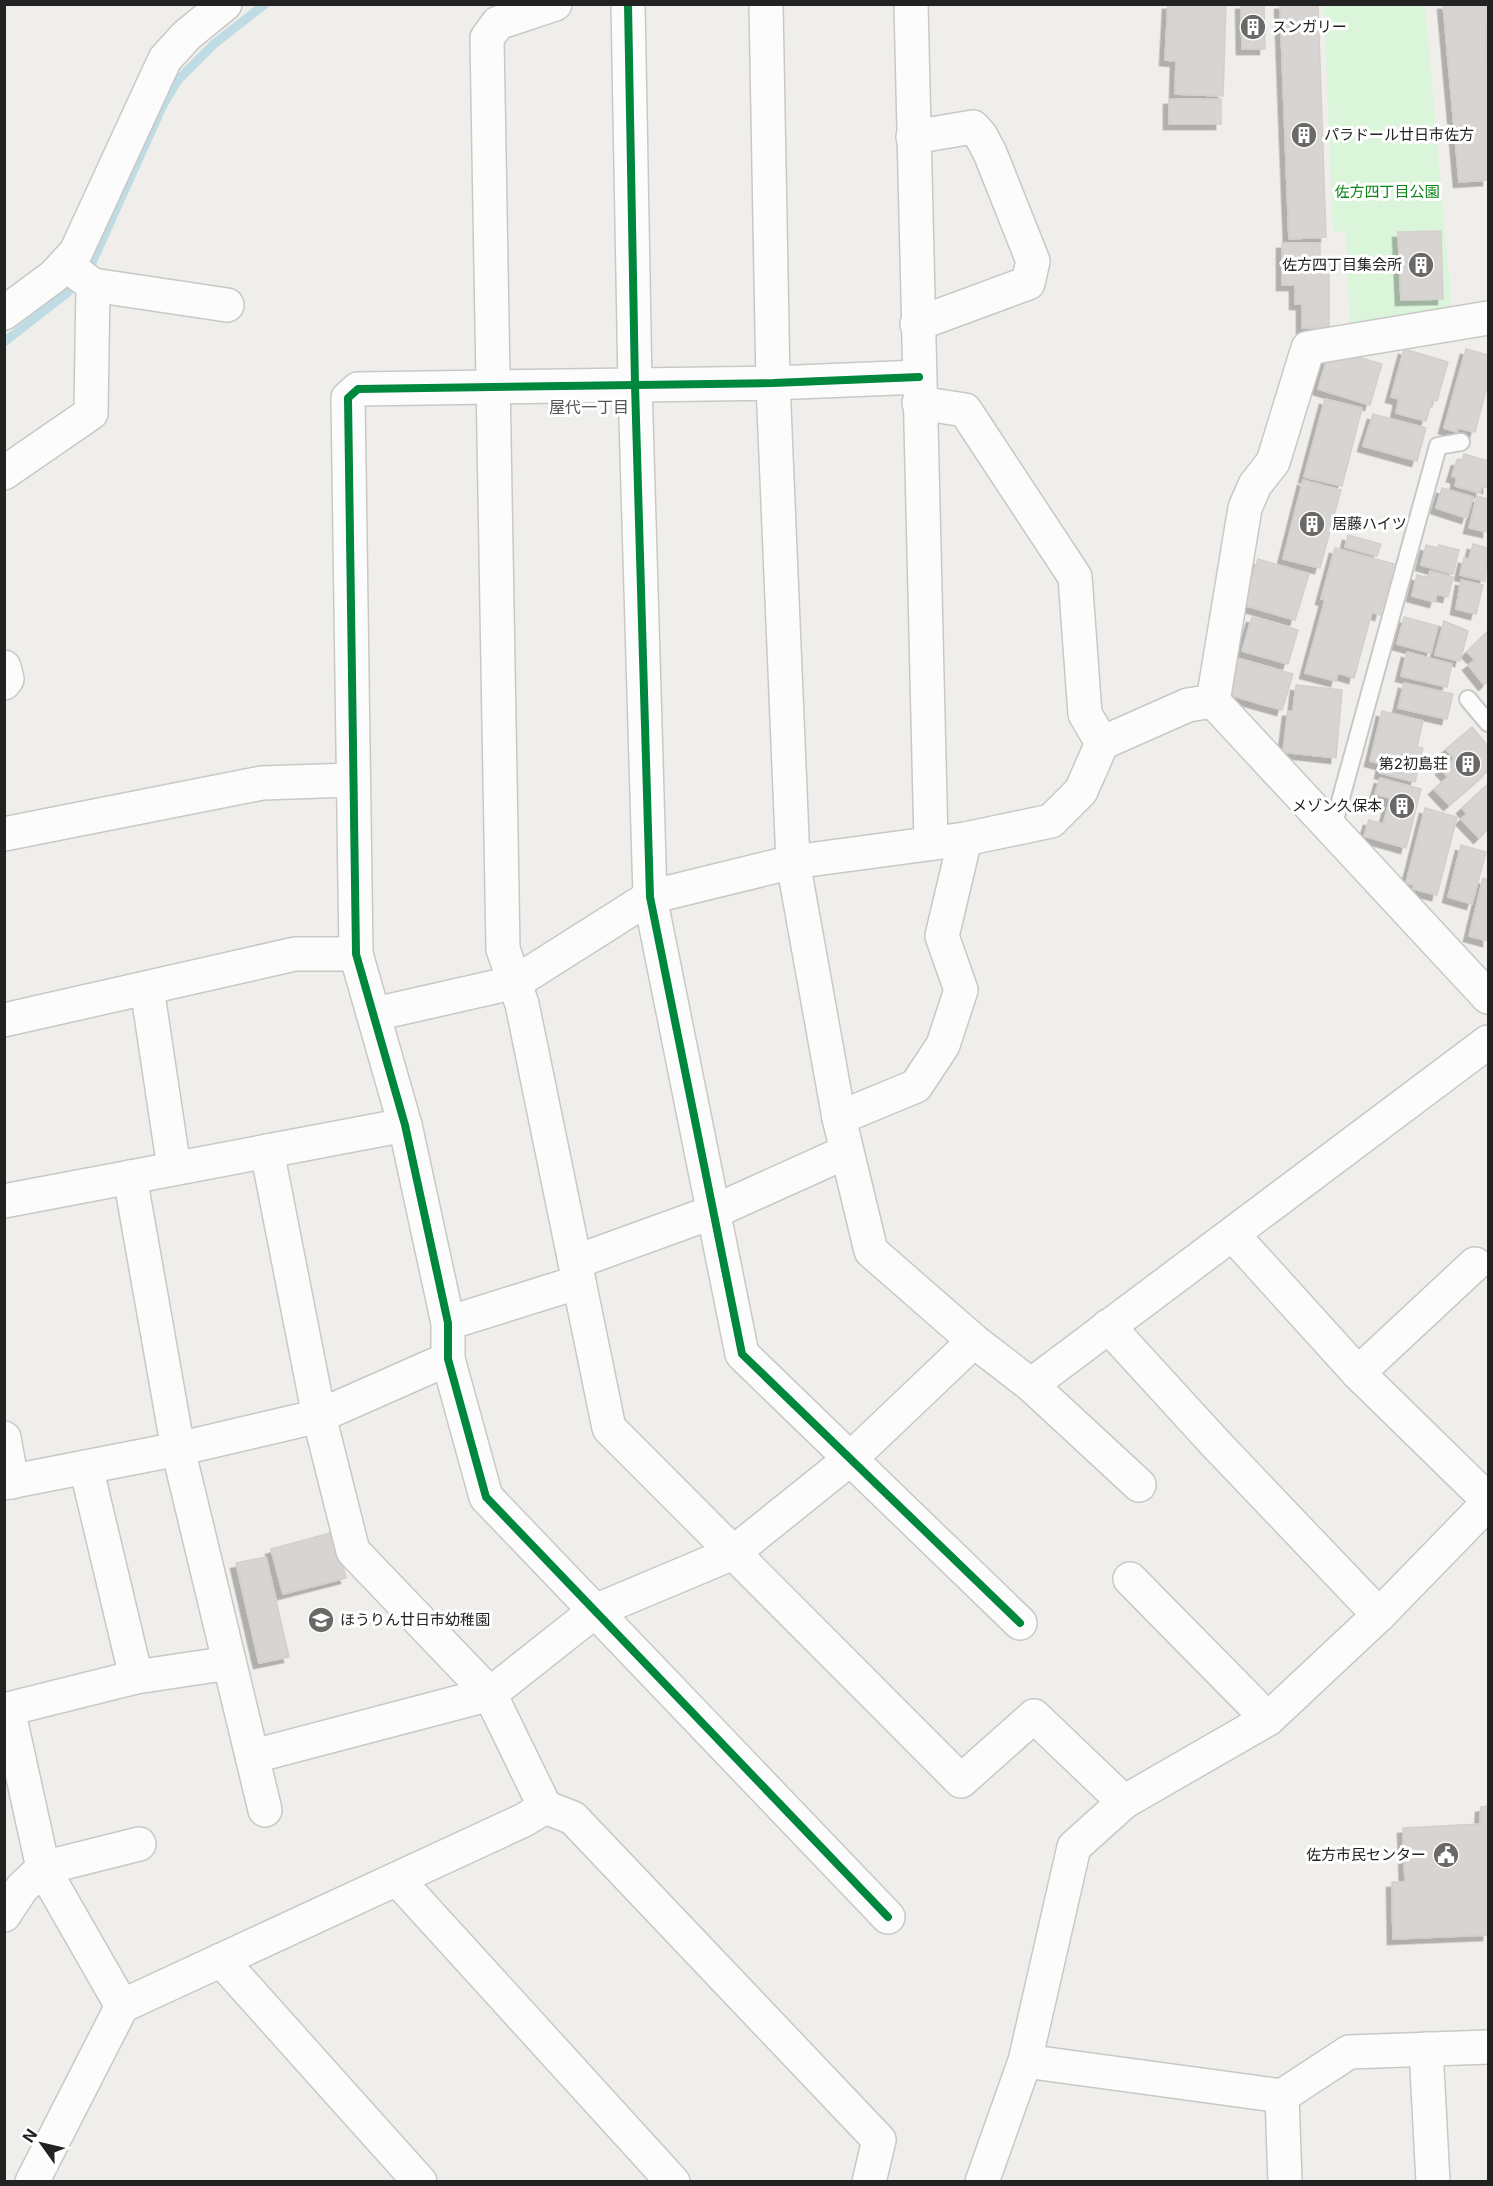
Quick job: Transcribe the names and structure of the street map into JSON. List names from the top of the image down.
{
  "districts": ["屋代一丁目"],
  "parks": ["佐方四丁目公園"],
  "places": {
    "building": [
      "スンガリー",
      "パラドール廿日市佐方",
      "佐方四丁目集会所",
      "居藤ハイツ",
      "第2初島荘",
      "メゾン久保本"
    ],
    "school or university": ["ほうりん廿日市幼稚園"],
    "public building": ["佐方市民センター"]
  },
  "north": "top left"
}
